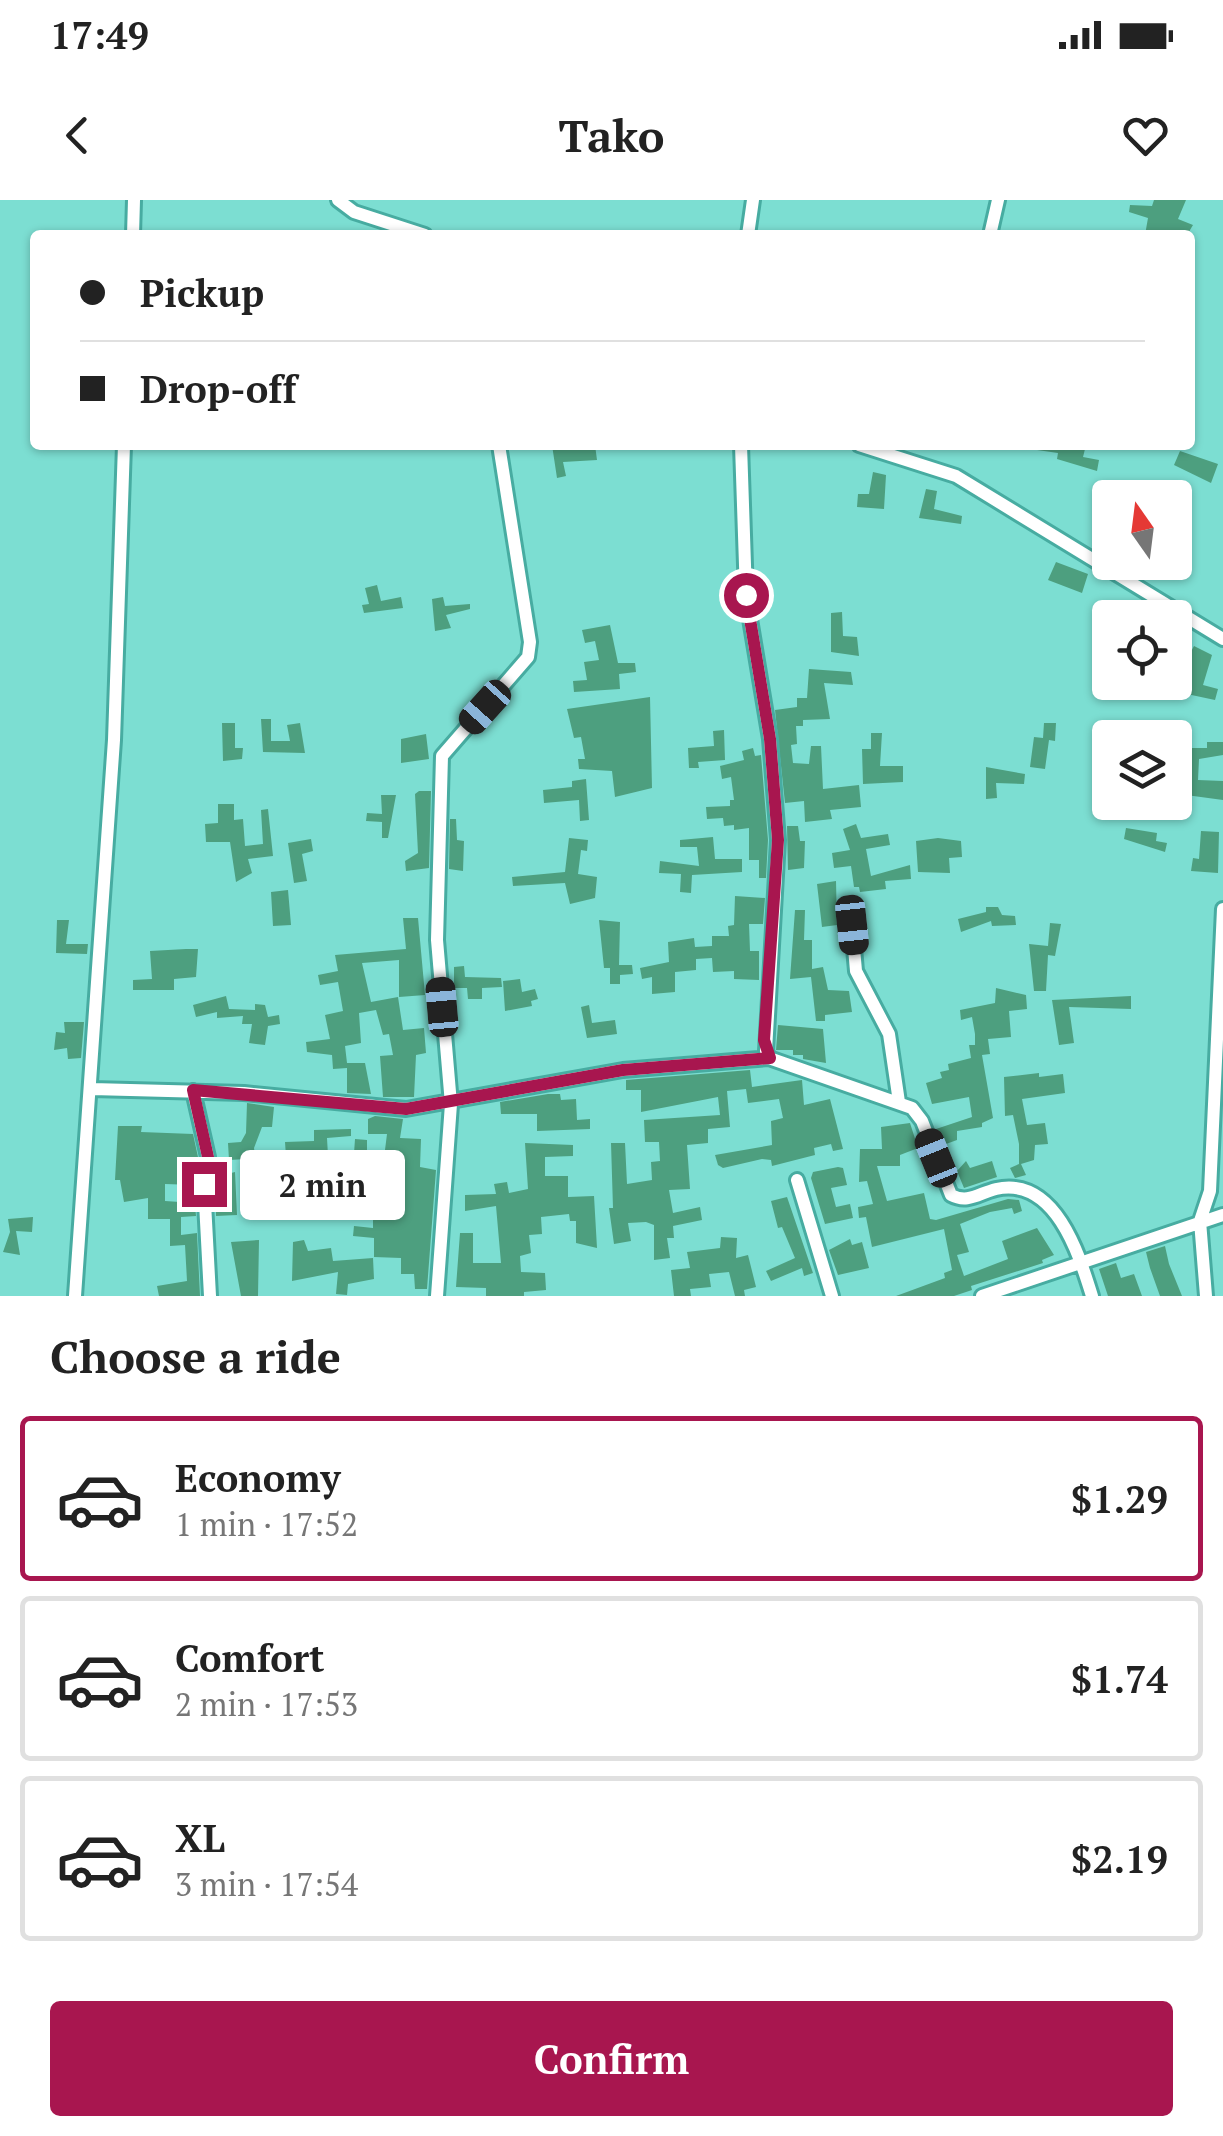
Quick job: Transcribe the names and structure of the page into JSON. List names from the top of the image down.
{
  "north": "top",
  "page": {
    "status": "17:49",
    "header": "Tako",
    "banner": ["Pickup", "Drop-off"],
    "bubble": "2 min",
    "heading": "Choose a ride",
    "list": [
      {
        "name": "Economy",
        "note": "1 min · 17:52",
        "value": "$1.29"
      },
      {
        "name": "Comfort",
        "note": "2 min · 17:53",
        "value": "$1.74"
      },
      {
        "name": "XL",
        "note": "3 min · 17:54",
        "value": "$2.19"
      }
    ],
    "buttons": "Confirm"
  }
}
